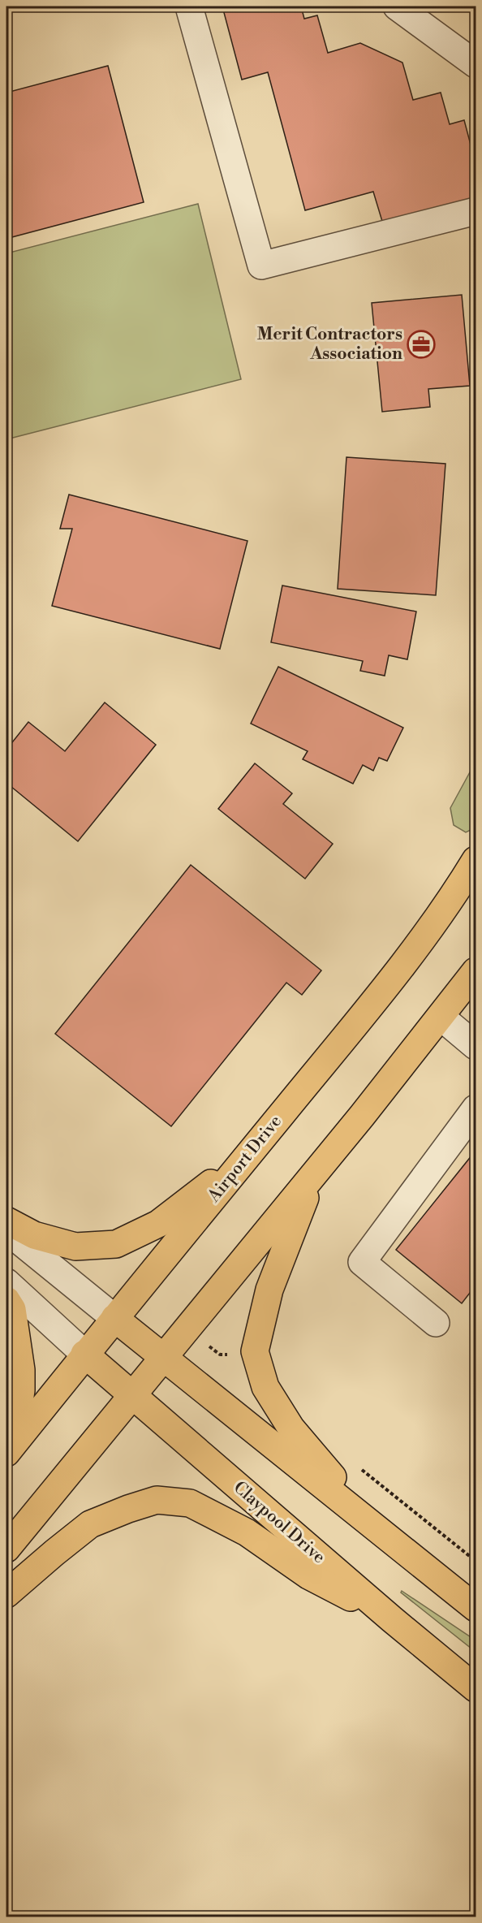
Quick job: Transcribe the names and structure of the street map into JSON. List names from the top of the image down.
{
  "streets": {
    "main road": ["Airport Drive", "Claypool Drive"]
  },
  "crossings": [
    ["Airport Drive", "Claypool Drive"]
  ],
  "places": {
    "office": ["Merit Contractors Association"]
  }
}
